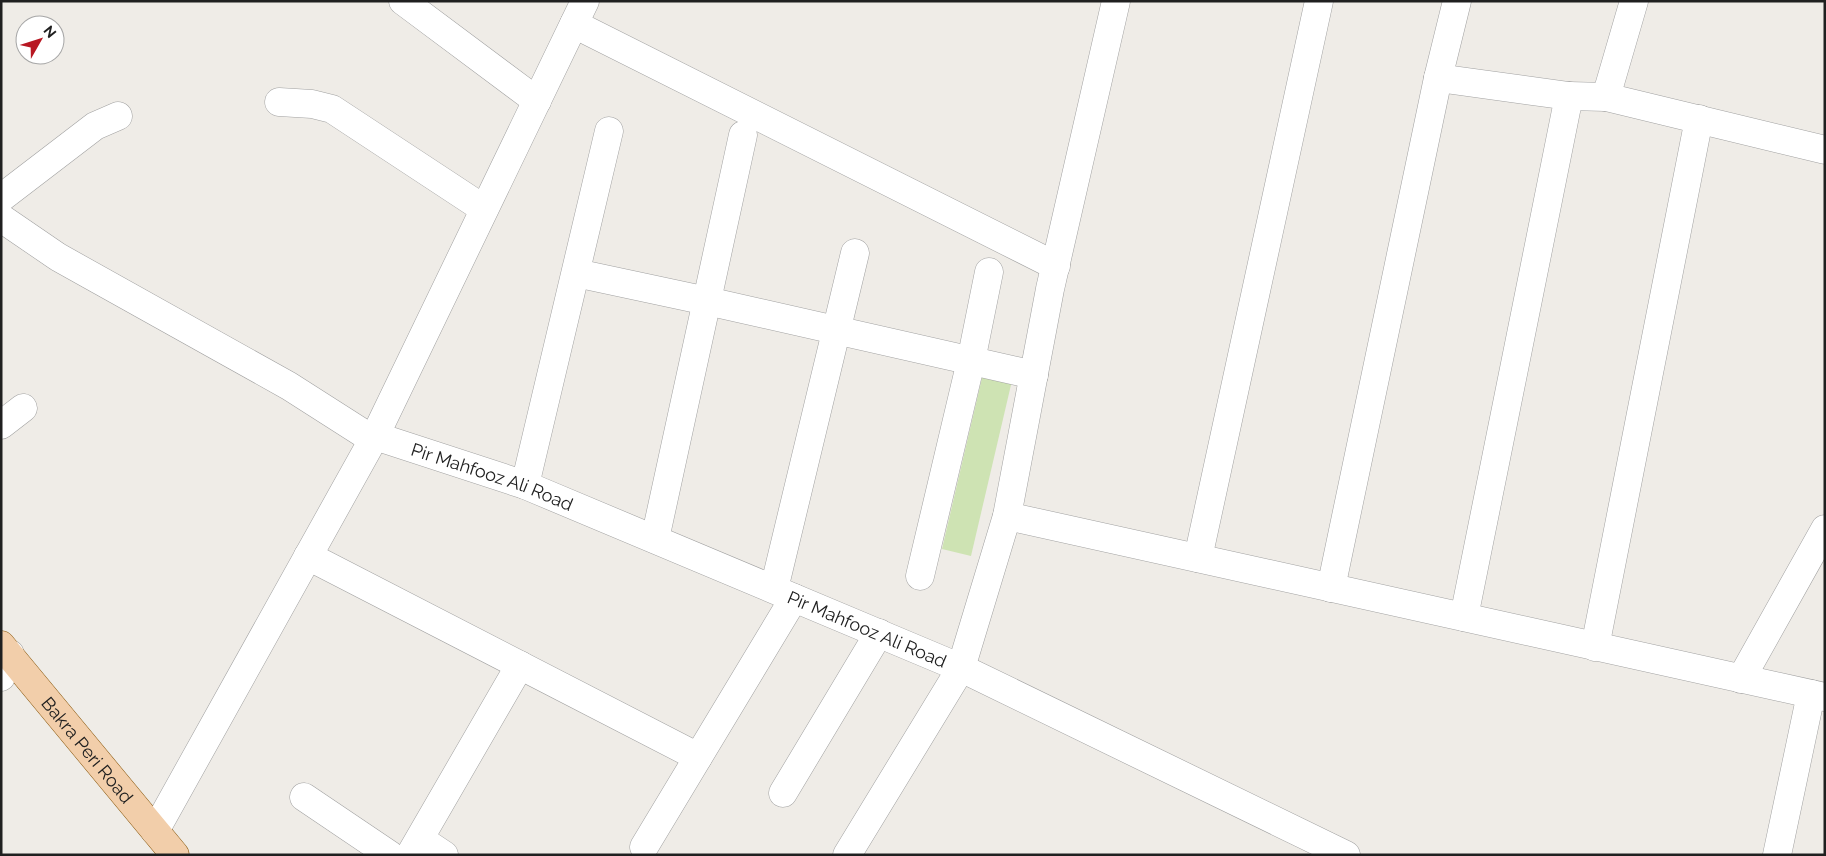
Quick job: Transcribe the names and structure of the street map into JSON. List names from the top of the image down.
{
  "streets": {
    "main road": ["Bakra Peri Road"],
    "street": ["Pir Mahfooz Ali Road"]
  },
  "north": "top right"
}
